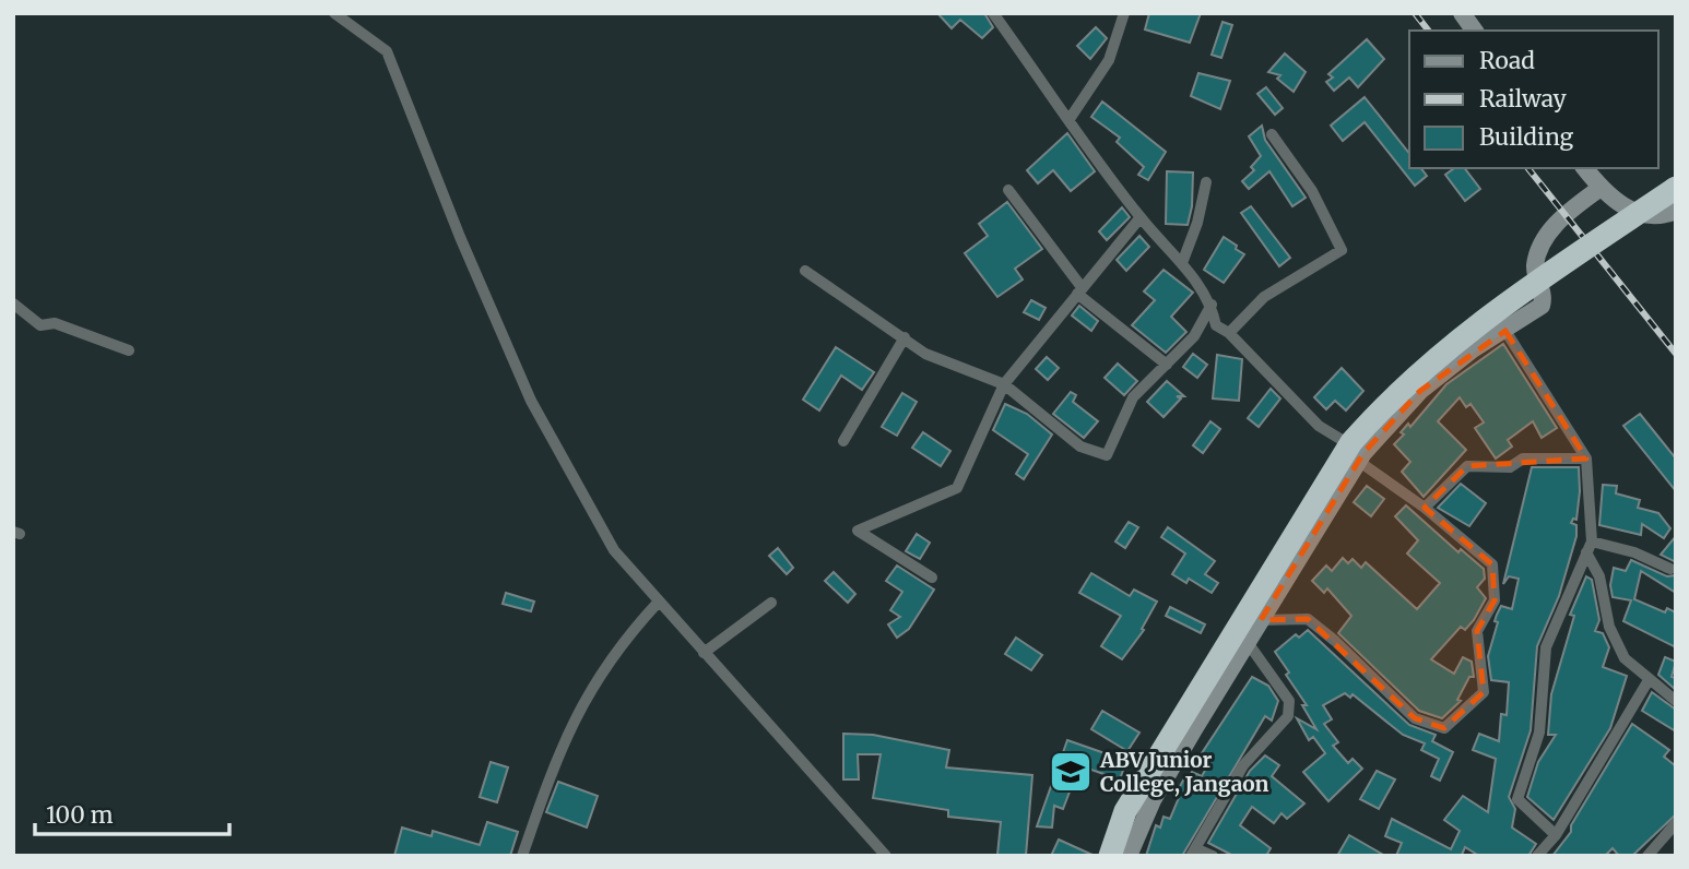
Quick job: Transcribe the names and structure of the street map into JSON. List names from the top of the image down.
{
  "places": {
    "school or university": ["ABV Junior College, Jangaon"]
  },
  "legend": ["Road", "Railway", "Building"],
  "scale_bar": "100 m"
}
